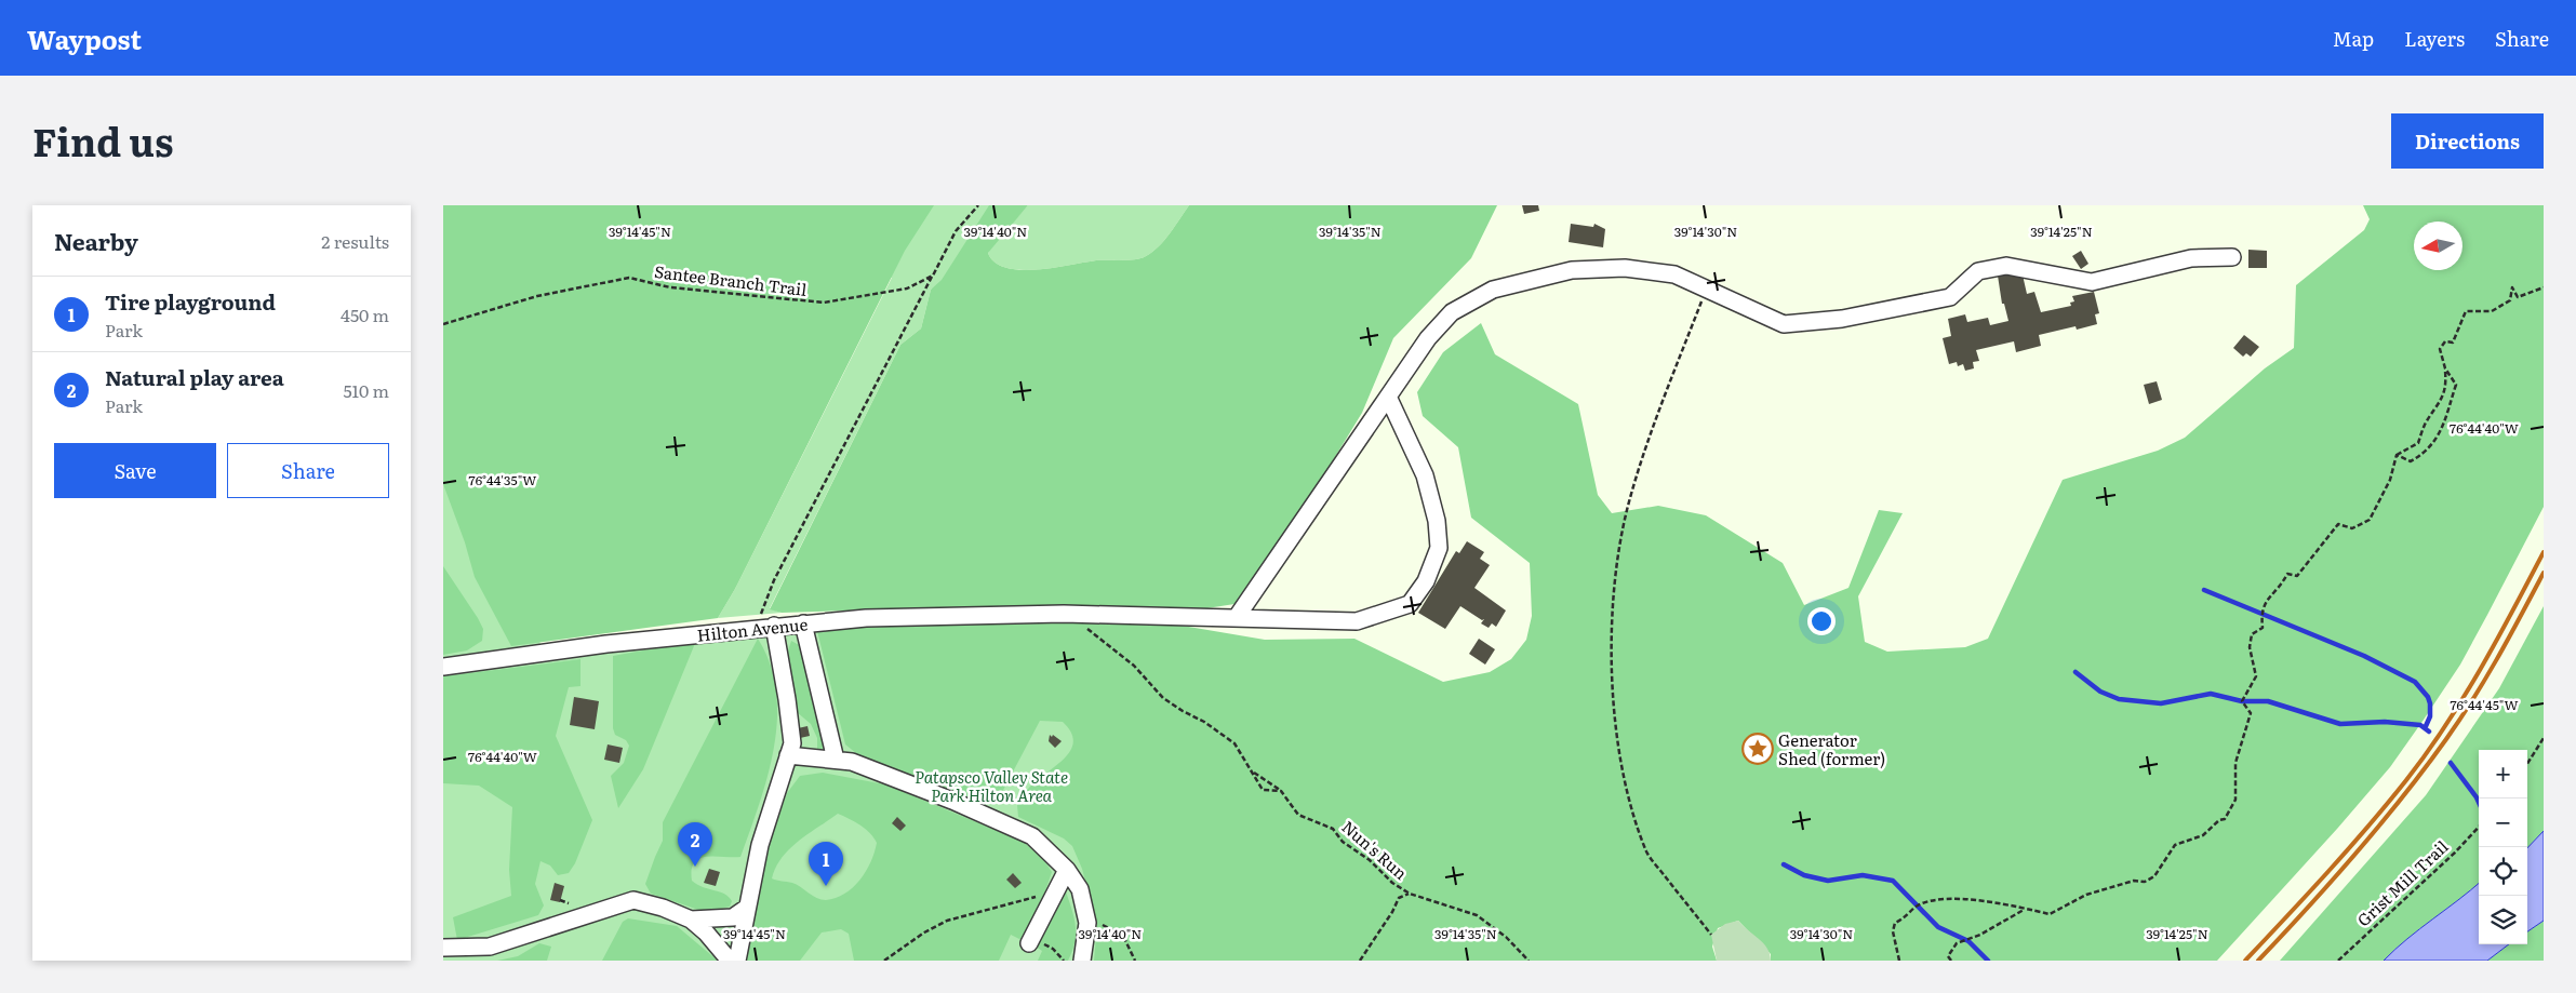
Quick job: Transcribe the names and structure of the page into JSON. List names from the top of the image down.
{
  "streets": {
    "street": ["Hilton Avenue"],
    "path": ["Santee Branch Trail", "Nun's Run", "Grist Mill Trail"]
  },
  "parks": ["Patapsco Valley State Park Hilton Area"],
  "places": {
    "place": ["Generator Shed (former)"]
  },
  "north": "left",
  "page": {
    "header": "Waypost",
    "nav": ["Map", "Layers", "Share"],
    "title": "Find us",
    "buttons": [
      "Directions",
      ["Save", "Share"]
    ],
    "heading": ["Nearby", "2 results"],
    "list": [
      {
        "mark": "1",
        "name": "Tire playground",
        "note": "Park",
        "value": "450 m"
      },
      {
        "mark": "2",
        "name": "Natural play area",
        "note": "Park",
        "value": "510 m"
      }
    ],
    "map_buttons": ["+", "−"],
    "pins": ["2", "1"]
  },
  "coordinates": [
    "39°14'45\"N",
    "39°14'40\"N",
    "39°14'35\"N",
    "39°14'30\"N",
    "39°14'25\"N",
    "76°44'40\"W",
    "76°44'35\"W",
    "76°44'45\"W"
  ]
}
